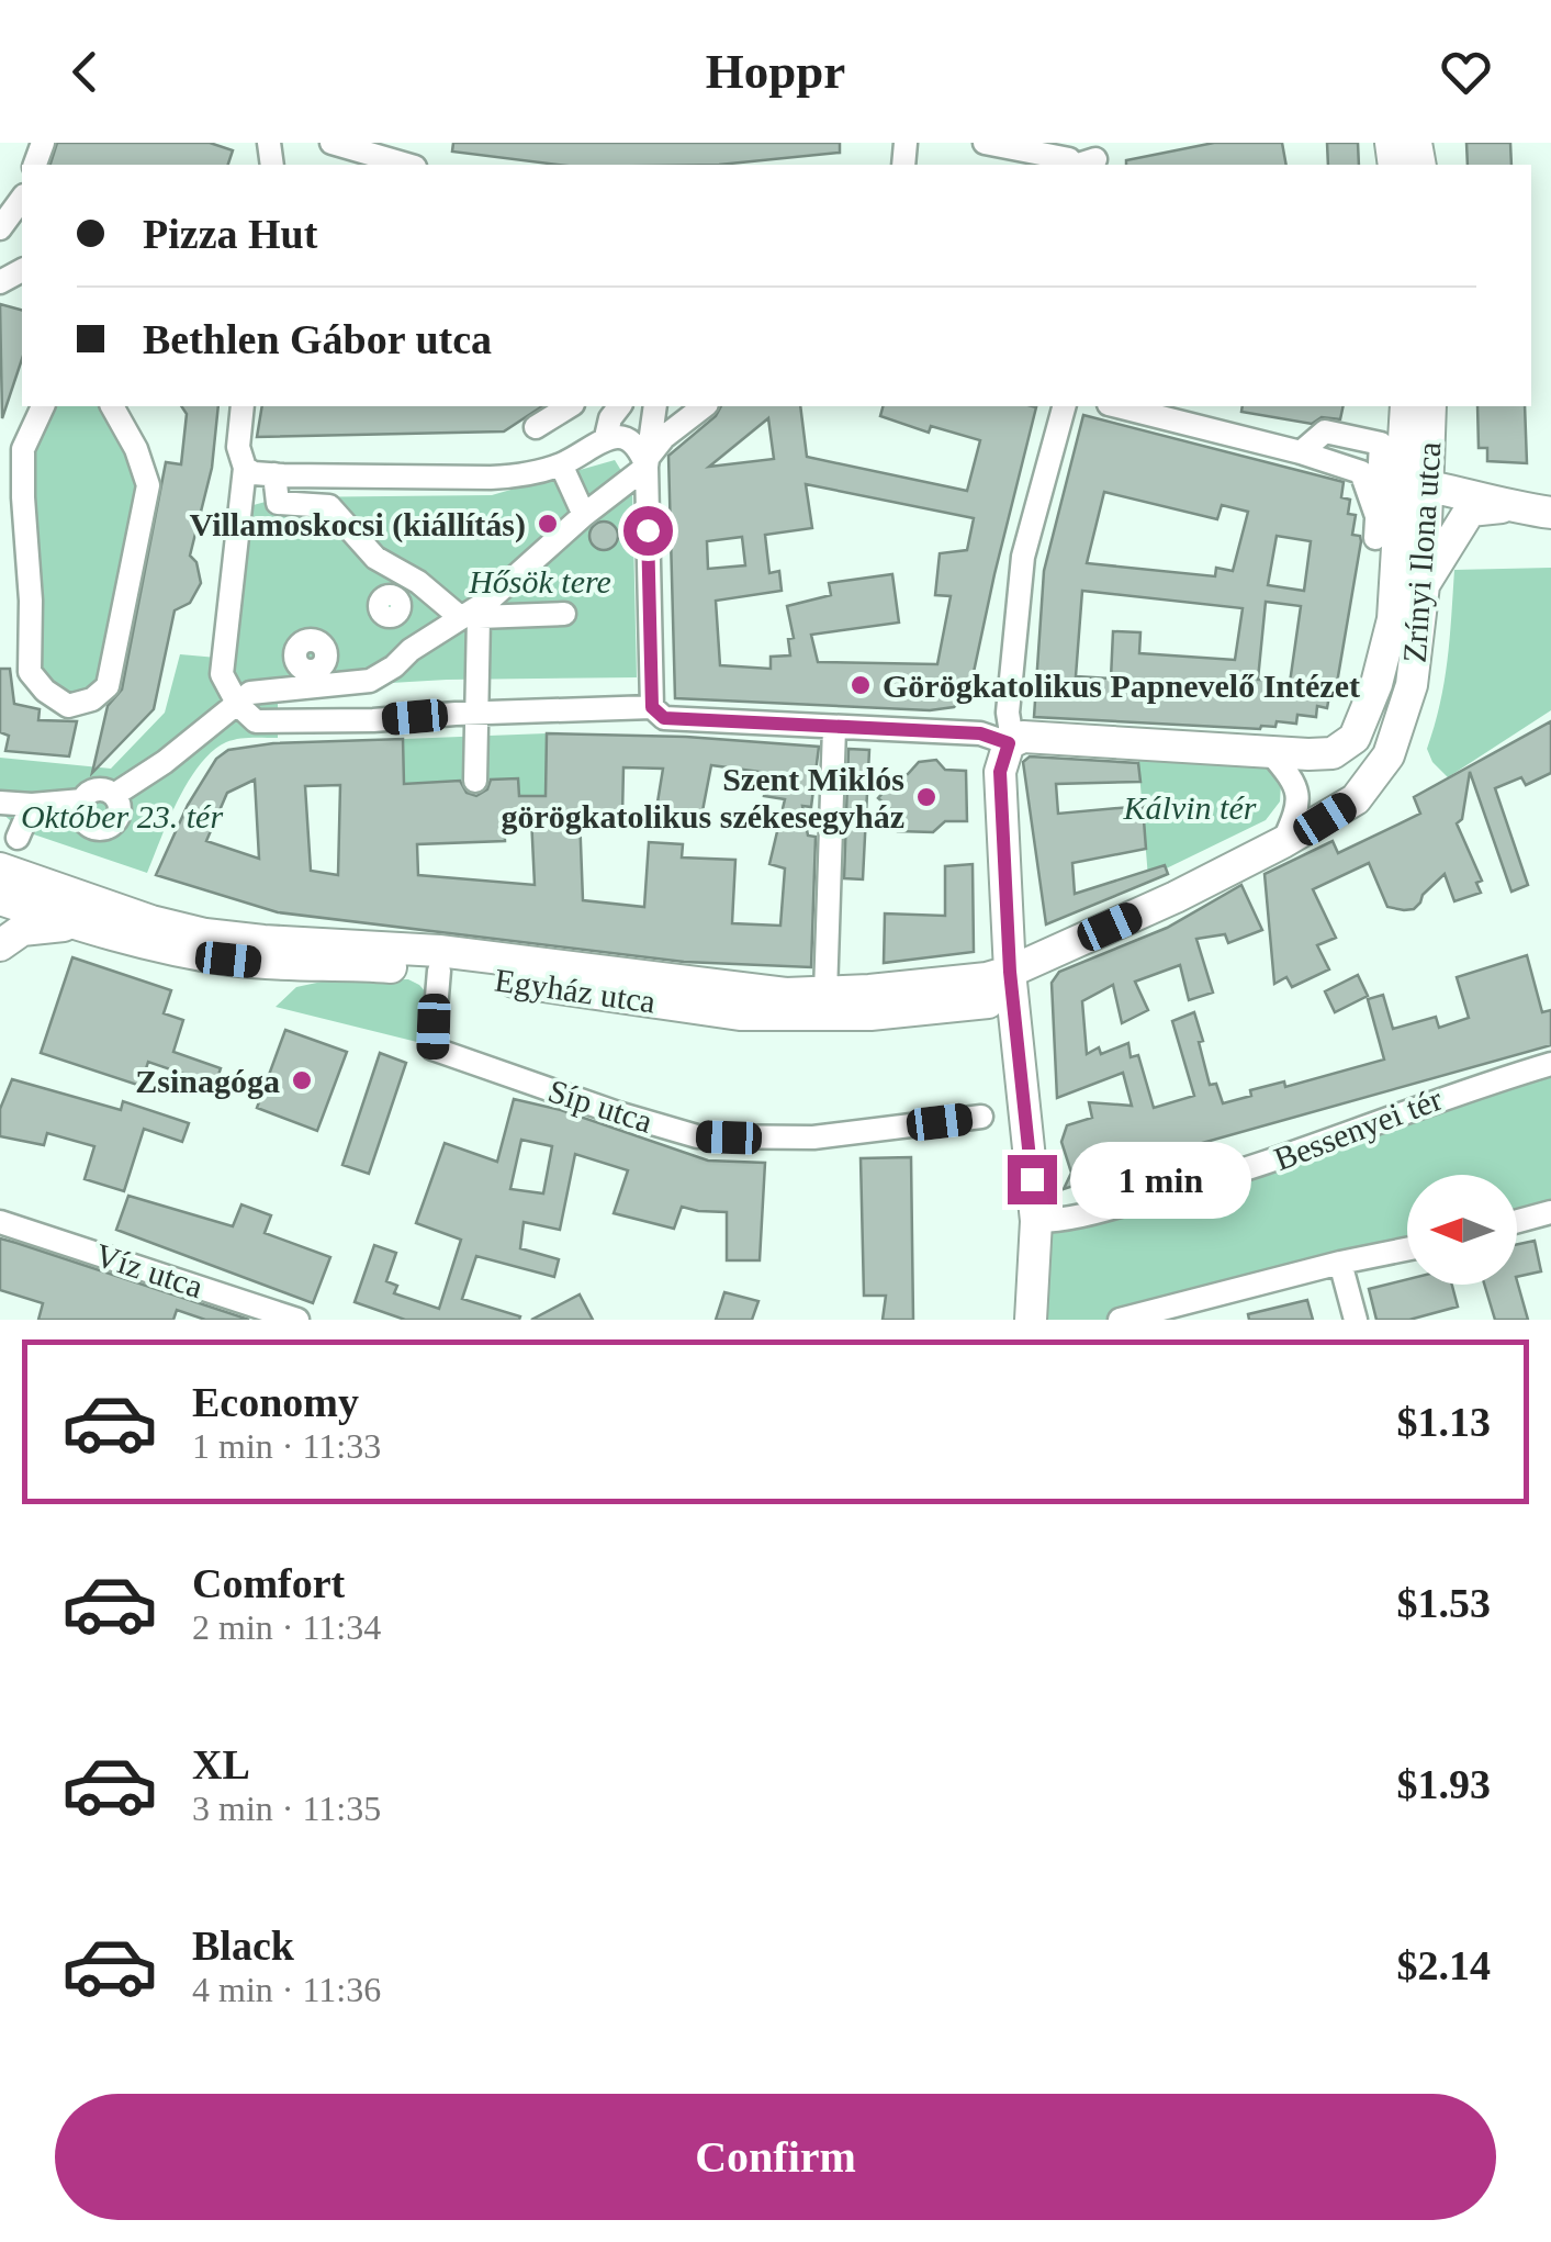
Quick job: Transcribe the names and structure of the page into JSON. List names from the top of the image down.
{
  "streets": {
    "street": [
      "Zrínyi Ilona utca",
      "Egyház utca",
      "Síp utca",
      "Bessenyei tér",
      "Víz utca"
    ]
  },
  "crossings": [
    ["Zrínyi Ilona utca", "Egyház utca"],
    ["Egyház utca", "Síp utca"]
  ],
  "parks": ["Hősök tere", "Kálvin tér", "Október 23. tér"],
  "places": [
    "Villamoskocsi (kiállítás)",
    "Görögkatolikus Papnevelő Intézet",
    "Szent Miklós görögkatolikus székesegyház",
    "Zsinagóga"
  ],
  "north": "left",
  "page": {
    "header": "Hoppr",
    "banner": ["Pizza Hut", "Bethlen Gábor utca"],
    "bubble": "1 min",
    "list": [
      {
        "name": "Economy",
        "note": "1 min · 11:33",
        "value": "$1.13"
      },
      {
        "name": "Comfort",
        "note": "2 min · 11:34",
        "value": "$1.53"
      },
      {
        "name": "XL",
        "note": "3 min · 11:35",
        "value": "$1.93"
      },
      {
        "name": "Black",
        "note": "4 min · 11:36",
        "value": "$2.14"
      }
    ],
    "buttons": "Confirm"
  }
}
